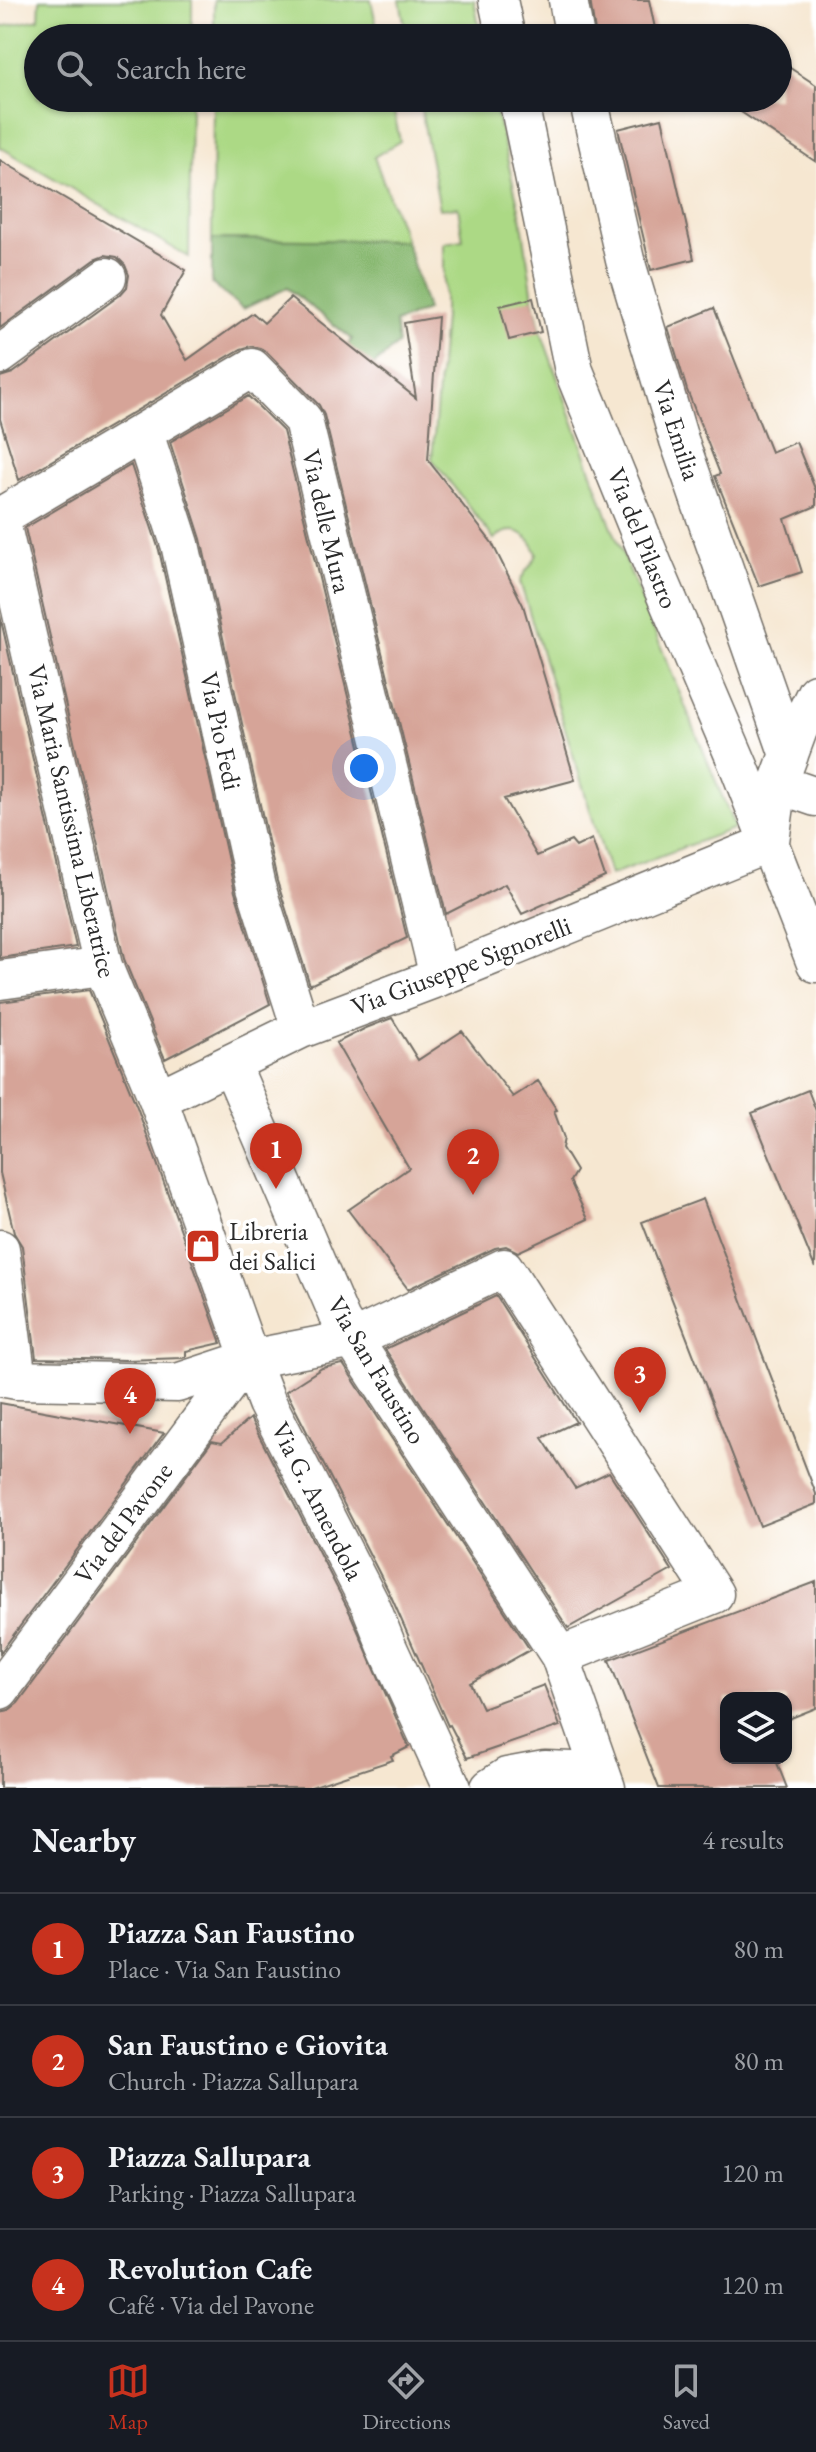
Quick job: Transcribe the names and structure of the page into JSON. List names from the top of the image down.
{
  "streets": {
    "street": [
      "Via Emilia",
      "Via delle Mura",
      "Via del Pilastro",
      "Via Pio Fedi",
      "Via Maria Santissima Liberatrice",
      "Via Giuseppe Signorelli",
      "Via San Faustino",
      "Via G. Amendola",
      "Via del Pavone"
    ]
  },
  "crossings": [
    ["Via delle Mura", "Via Pio Fedi"],
    ["Via delle Mura", "Via Maria Santissima Liberatrice"],
    ["Via delle Mura", "Via Giuseppe Signorelli"],
    ["Via del Pilastro", "Via Giuseppe Signorelli"],
    ["Via Pio Fedi", "Via Giuseppe Signorelli"],
    ["Via Maria Santissima Liberatrice", "Via Giuseppe Signorelli"],
    ["Via Maria Santissima Liberatrice", "Via G. Amendola"],
    ["Via Maria Santissima Liberatrice", "Via del Pavone"],
    ["Via Giuseppe Signorelli", "Via San Faustino"],
    ["Via G. Amendola", "Via del Pavone"]
  ],
  "places": {
    "shop": ["Libreria dei Salici"]
  },
  "page": {
    "search": "Search here",
    "pins": [
      "1",
      "2",
      "3",
      "4"
    ],
    "heading": ["Nearby", "4 results"],
    "list": [
      {
        "mark": "1",
        "name": "Piazza San Faustino",
        "note": "Place · Via San Faustino",
        "value": "80 m"
      },
      {
        "mark": "2",
        "name": "San Faustino e Giovita",
        "note": "Church · Piazza Sallupara",
        "value": "80 m"
      },
      {
        "mark": "3",
        "name": "Piazza Sallupara",
        "note": "Parking · Piazza Sallupara",
        "value": "120 m"
      },
      {
        "mark": "4",
        "name": "Revolution Cafe",
        "note": "Café · Via del Pavone",
        "value": "120 m"
      }
    ],
    "nav": ["Map", "Directions", "Saved"]
  }
}
